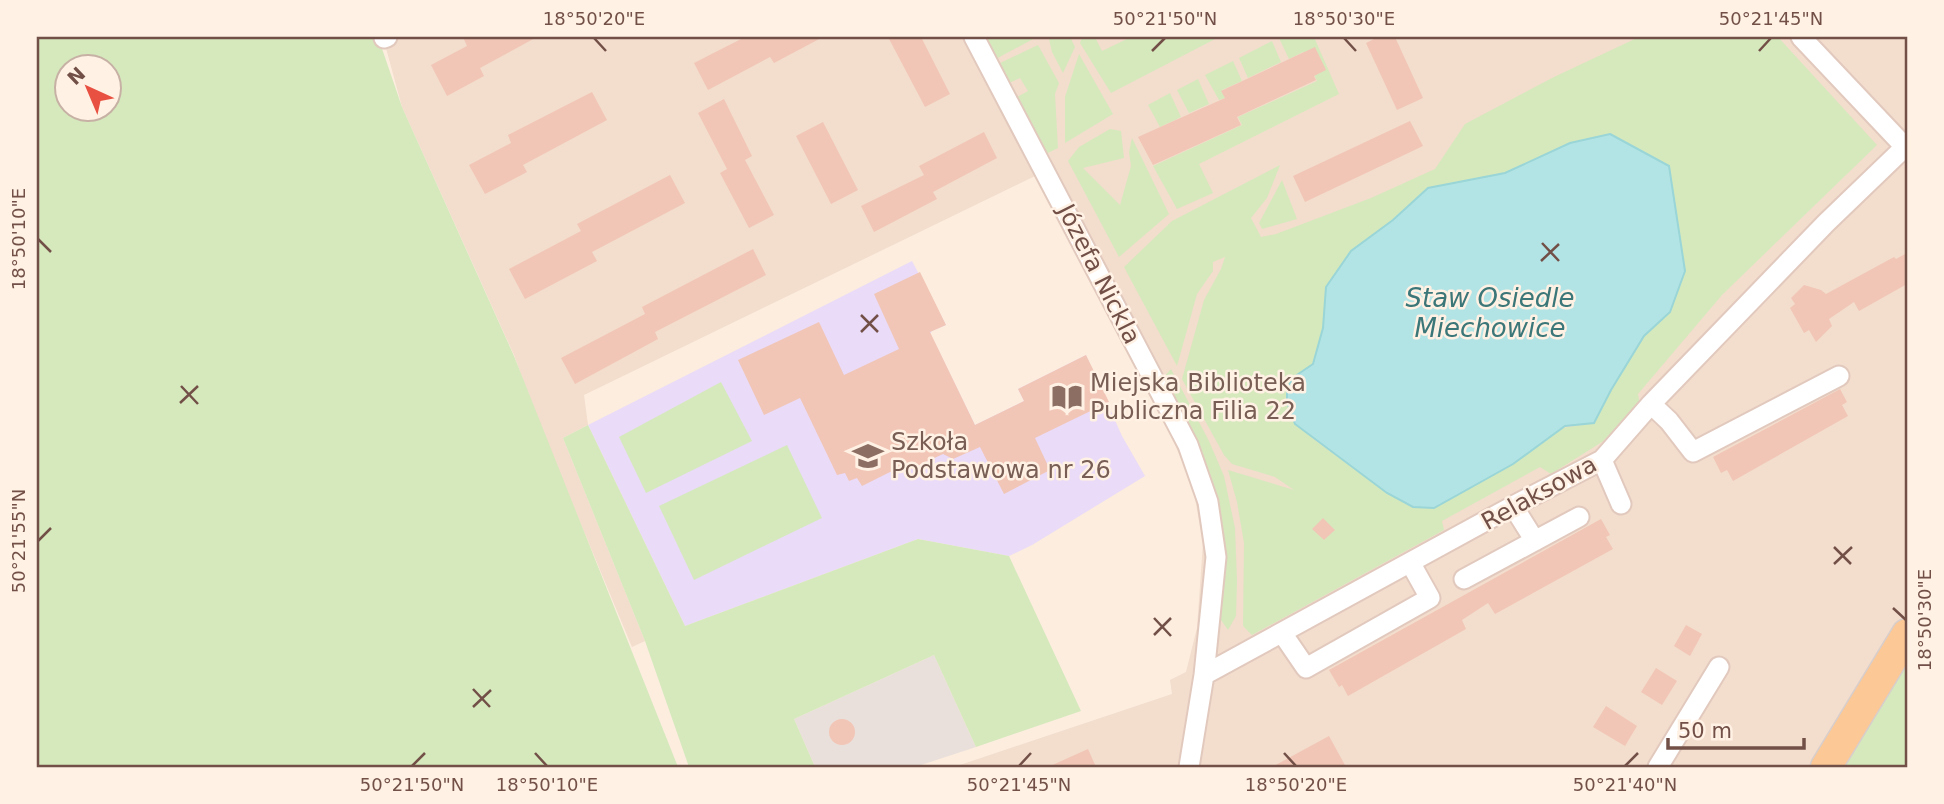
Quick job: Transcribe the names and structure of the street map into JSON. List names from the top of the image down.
{
  "streets": {
    "street": ["Józefa Nickla", "Relaksowa"]
  },
  "crossings": [
    ["Józefa Nickla", "Relaksowa"]
  ],
  "water": ["Staw Osiedle Miechowice"],
  "places": {
    "library": ["Miejska Biblioteka Publiczna Filia 22"],
    "school or university": ["Szkoła Podstawowa nr 26"]
  },
  "scale_bar": "50 m",
  "north": "top left",
  "coordinates": [
    "18°50'20\"E",
    "50°21'50\"N",
    "18°50'30\"E",
    "50°21'45\"N",
    "18°50'10\"E",
    "50°21'55\"N",
    "50°21'40\"N"
  ]
}
